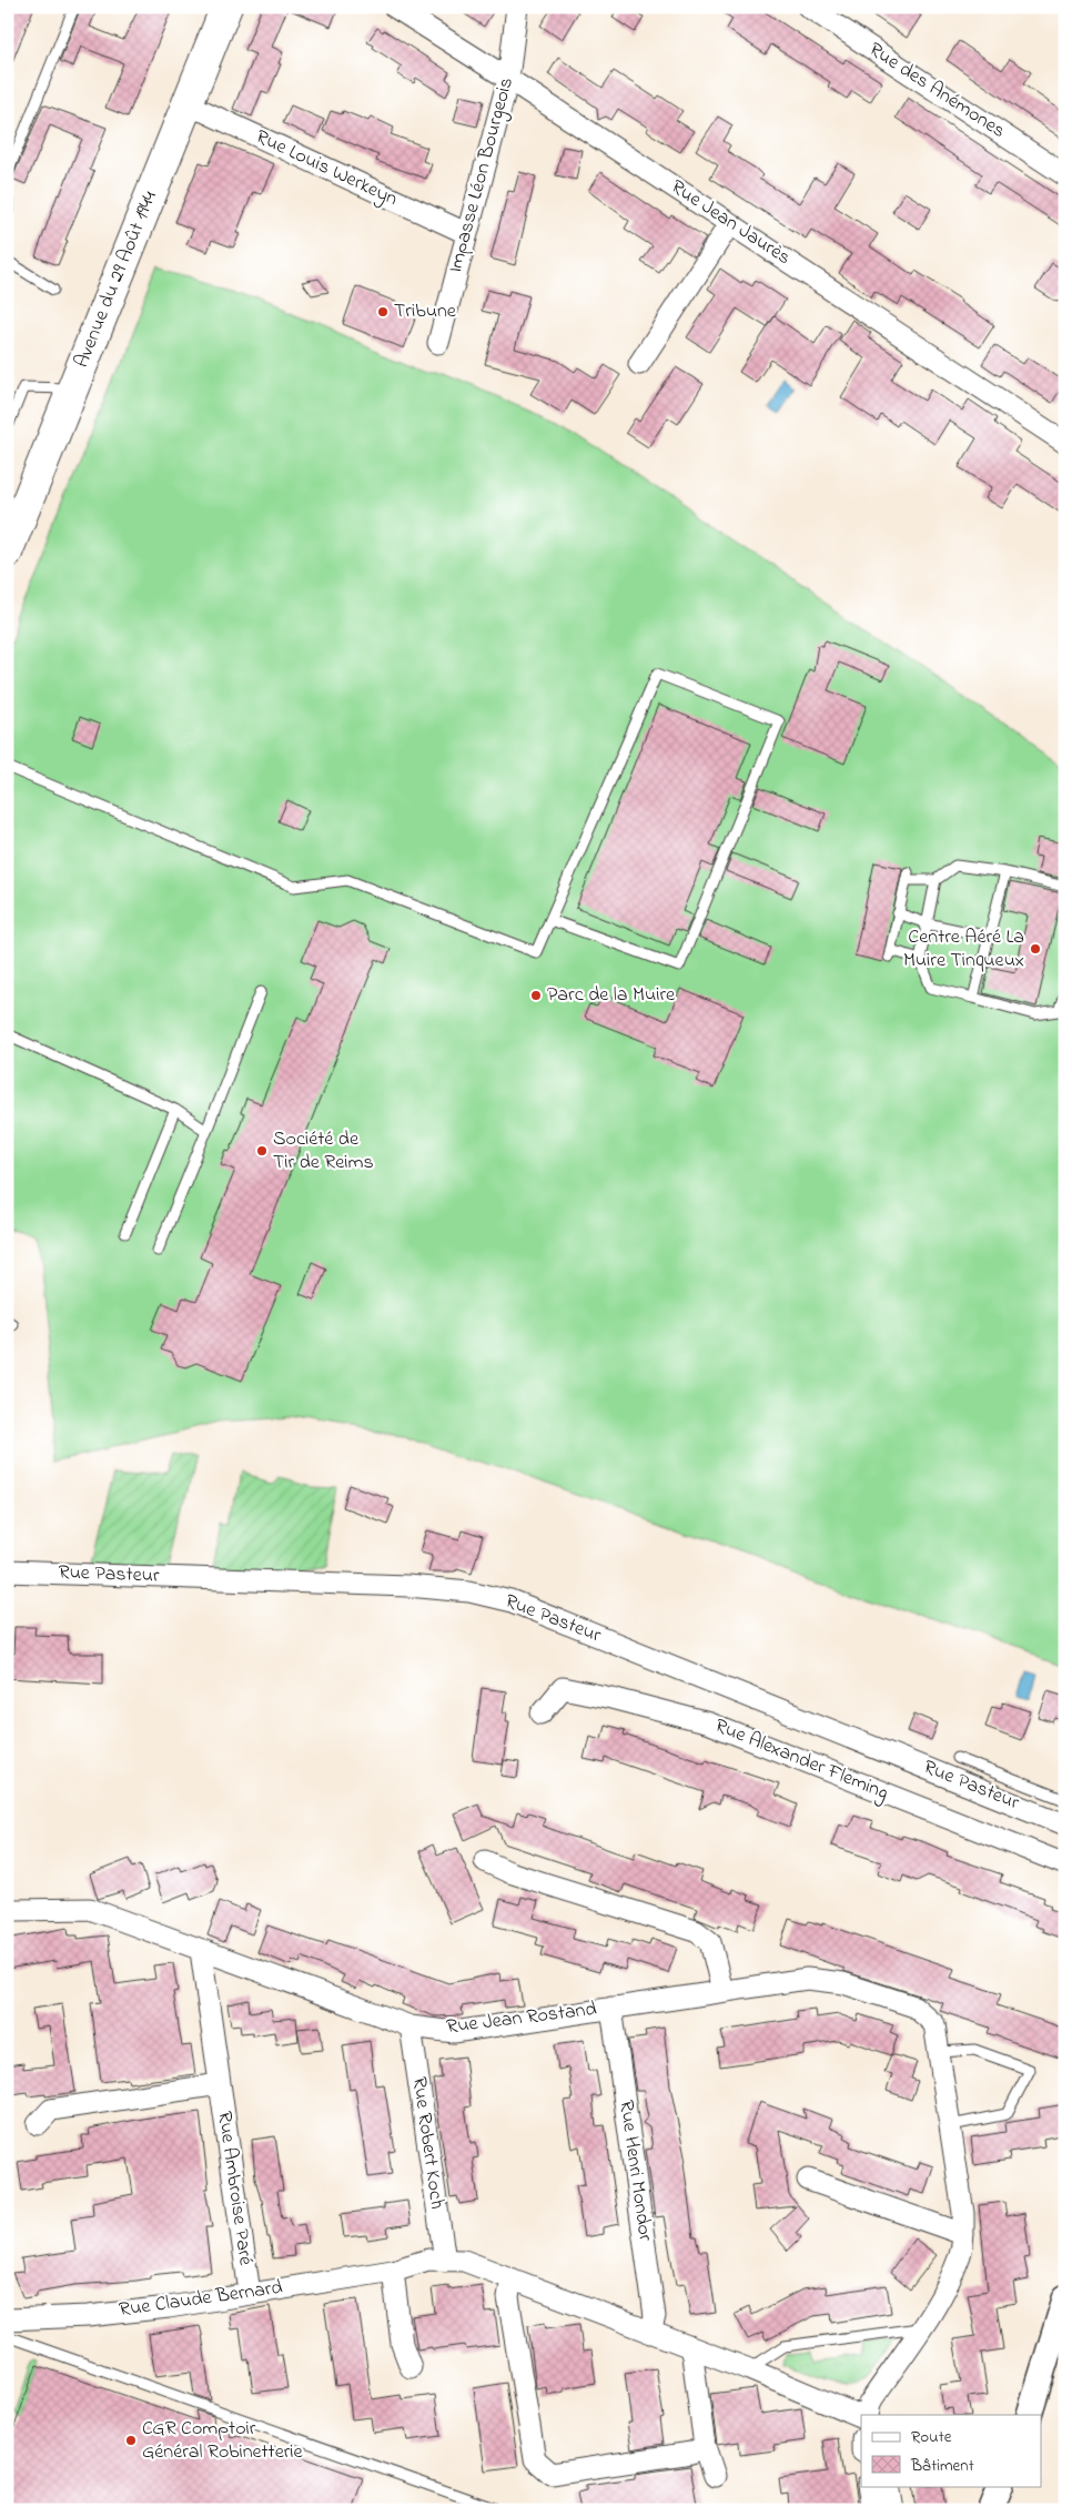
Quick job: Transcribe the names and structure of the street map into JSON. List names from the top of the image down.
{
  "streets": {
    "main road": ["Avenue du 29 Août 1944"],
    "street": [
      "Rue des Anémones",
      "Rue Louis Werkeyn",
      "Impasse Léon Bourgeois",
      "Rue Jean Jaurès",
      "Rue Pasteur",
      "Rue Alexander Fleming",
      "Rue Jean Rostand",
      "Rue Robert Koch",
      "Rue Henri Mondor",
      "Rue Ambroise Paré",
      "Rue Claude Bernard"
    ]
  },
  "crossings": [
    ["Rue Louis Werkeyn", "Impasse Léon Bourgeois"],
    ["Rue Louis Werkeyn", "Avenue du 29 Août 1944"],
    ["Impasse Léon Bourgeois", "Rue Jean Jaurès"],
    ["Rue Jean Rostand", "Rue Robert Koch"],
    ["Rue Jean Rostand", "Rue Henri Mondor"],
    ["Rue Jean Rostand", "Rue Ambroise Paré"],
    ["Rue Robert Koch", "Rue Claude Bernard"],
    ["Rue Henri Mondor", "Rue Claude Bernard"],
    ["Rue Ambroise Paré", "Rue Claude Bernard"]
  ],
  "places": [
    "Tribune",
    "Centre Aéré La Muire Tinqueux",
    "Parc de la Muire",
    "Société de Tir de Reims",
    "CGR Comptoir Général Robinetterie"
  ],
  "legend": ["Route", "Bâtiment"]
}
